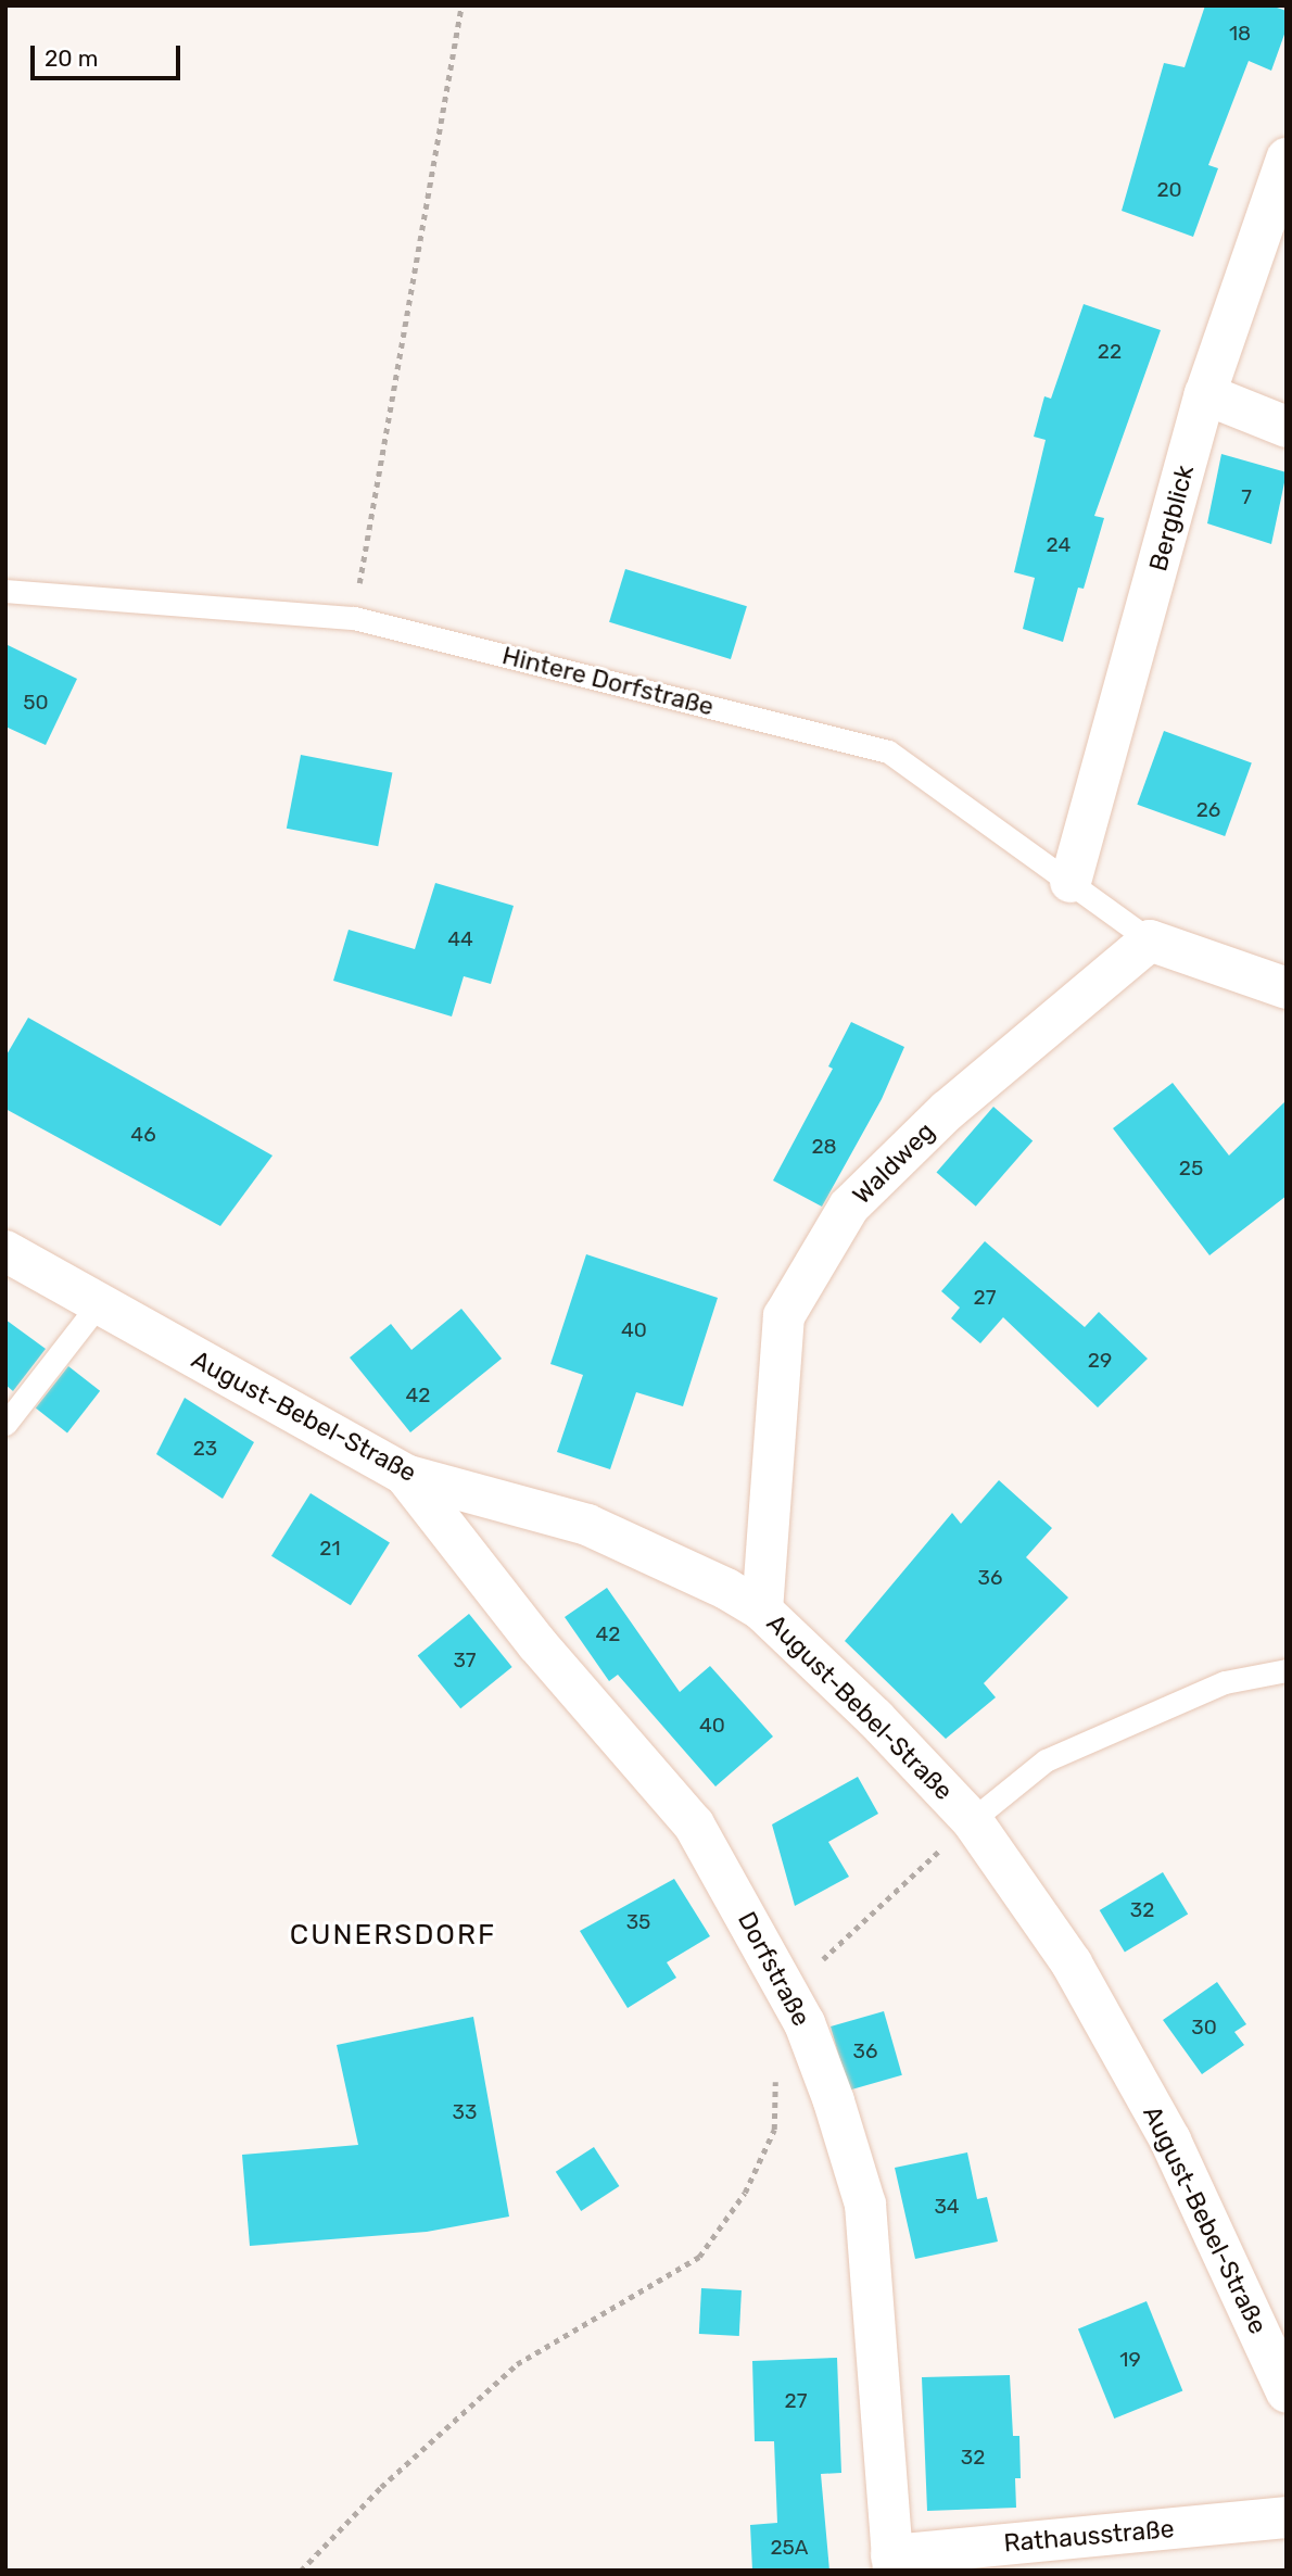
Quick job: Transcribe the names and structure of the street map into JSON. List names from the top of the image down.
{
  "streets": {
    "street": [
      "Bergblick",
      "Waldweg",
      "August-Bebel-Straße",
      "Dorfstraße",
      "Rathausstraße"
    ],
    "lane": ["Hintere Dorfstraße"]
  },
  "crossings": [
    ["Bergblick", "Hintere Dorfstraße"],
    ["Hintere Dorfstraße", "Waldweg"],
    ["Waldweg", "August-Bebel-Straße"],
    ["August-Bebel-Straße", "Dorfstraße"],
    ["Dorfstraße", "Rathausstraße"]
  ],
  "districts": ["CUNERSDORF"],
  "house_numbers": [
    "18",
    "20",
    "22",
    "7",
    "24",
    "50",
    "26",
    "44",
    "46",
    "28",
    "25",
    "27",
    "40",
    "29",
    "42",
    "23",
    "21",
    "36",
    "42",
    "37",
    "40",
    "32",
    "35",
    "30",
    "36",
    "33",
    "34",
    "19",
    "27",
    "32",
    "25A"
  ],
  "scale_bar": "20 m"
}
